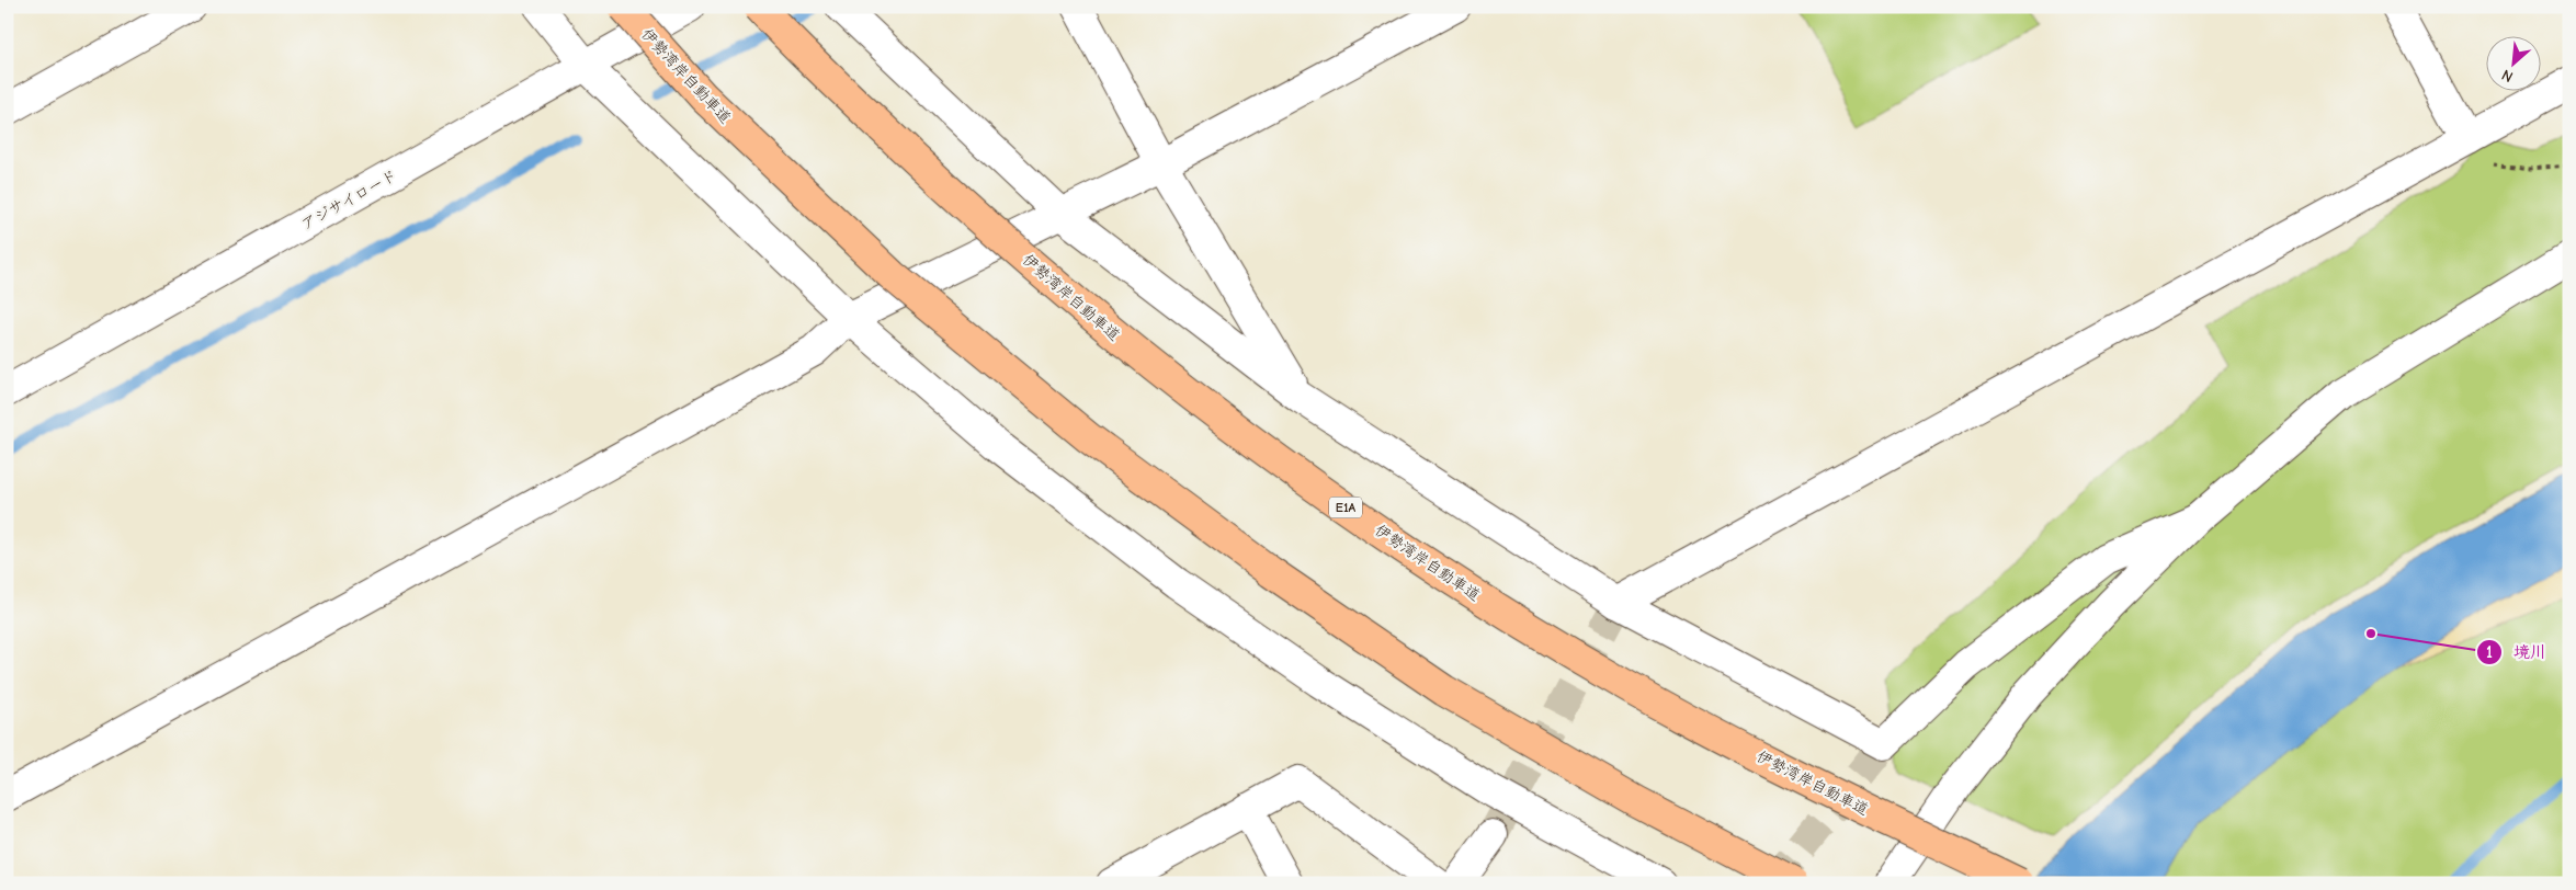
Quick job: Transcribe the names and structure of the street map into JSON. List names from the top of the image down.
{
  "streets": {
    "highway": ["伊勢湾岸自動車道", "E1A"],
    "street": ["アジサイロード"]
  },
  "places": ["境川"],
  "north": "bottom left"
}
